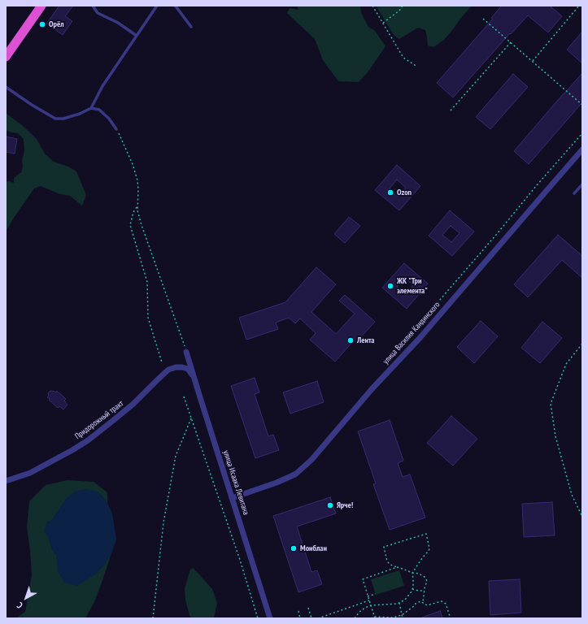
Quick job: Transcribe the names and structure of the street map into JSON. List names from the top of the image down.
{
  "streets": {
    "street": ["улица Василия Кандинского", "Придорожный тракт", "улица Исаака Левитана"]
  },
  "crossings": [
    ["улица Василия Кандинского", "улица Исаака Левитана"],
    ["Придорожный тракт", "улица Исаака Левитана"]
  ],
  "places": [
    "Орёл",
    "Ozon",
    "ЖК \"Три элемента\"",
    "Лента",
    "Ярче!",
    "Монблан"
  ],
  "north": "bottom left"
}
